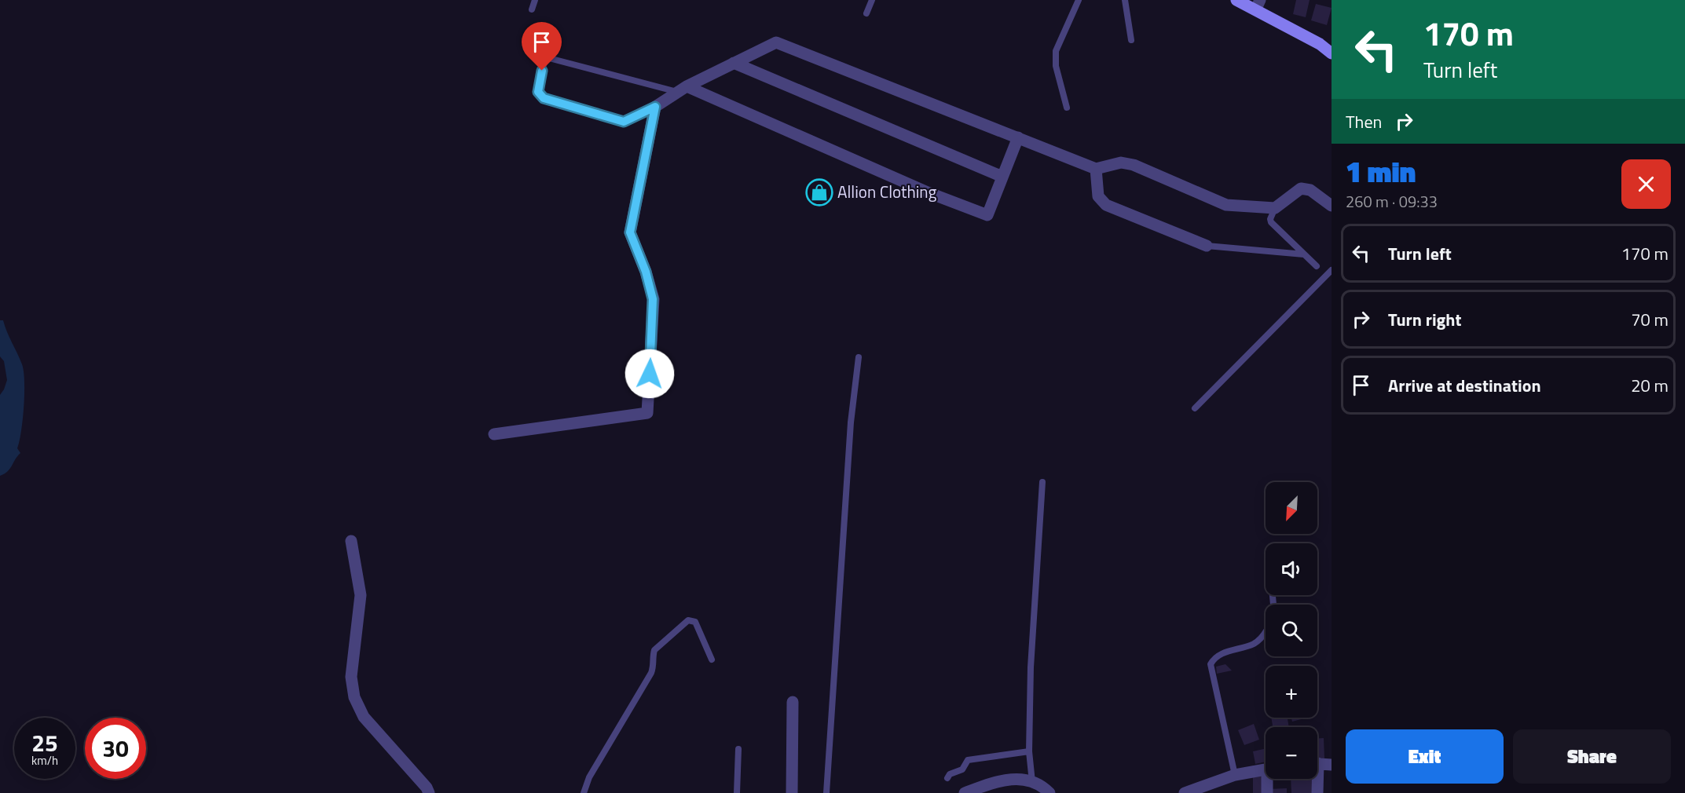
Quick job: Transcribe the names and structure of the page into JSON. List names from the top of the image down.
{
  "places": {
    "shop": ["Allion Clothing"]
  },
  "north": "bottom left",
  "page": {
    "turn": ["170 m", "Turn left"],
    "then": "Then",
    "heading": ["1 min", "260 m · 09:33"],
    "list": [
      {
        "name": "Turn left",
        "value": "170 m"
      },
      {
        "name": "Turn right",
        "value": "70 m"
      },
      {
        "name": "Arrive at destination",
        "value": "20 m"
      }
    ],
    "map_buttons": ["+", "−"],
    "speed": "25 km/h",
    "limit": "30",
    "buttons": ["Exit", "Share"]
  }
}
